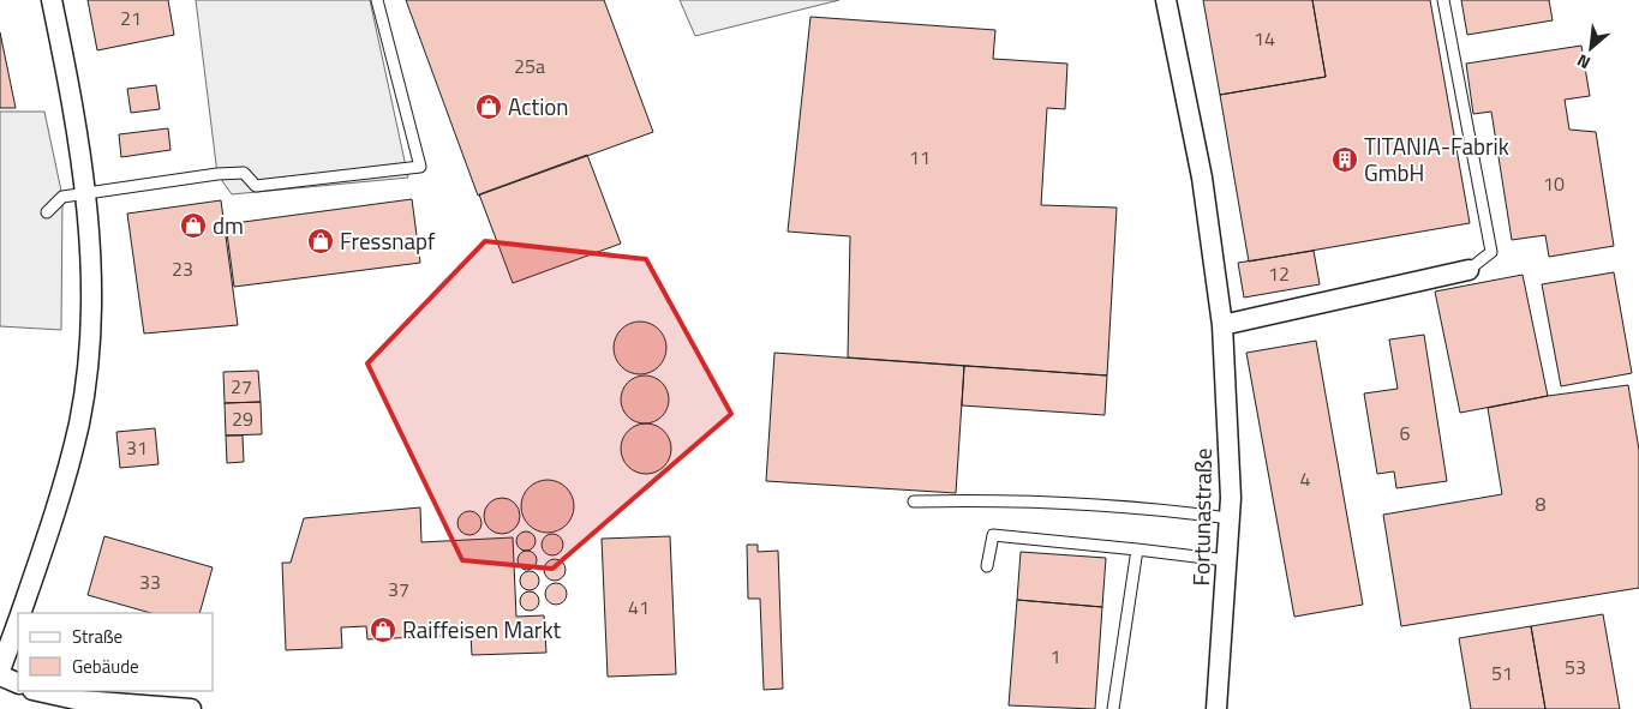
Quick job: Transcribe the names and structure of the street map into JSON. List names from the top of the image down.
{
  "streets": {
    "street": ["Fortunastraße"]
  },
  "places": {
    "shop": [
      "Action",
      "dm",
      "Fressnapf",
      "Raiffeisen Markt"
    ],
    "building": ["TITANIA-Fabrik GmbH"]
  },
  "house_numbers": [
    "21",
    "14",
    "25a",
    "11",
    "10",
    "23",
    "12",
    "27",
    "29",
    "6",
    "31",
    "4",
    "8",
    "33",
    "37",
    "41",
    "1",
    "53",
    "51"
  ],
  "legend": ["Straße", "Gebäude"],
  "north": "bottom left"
}
